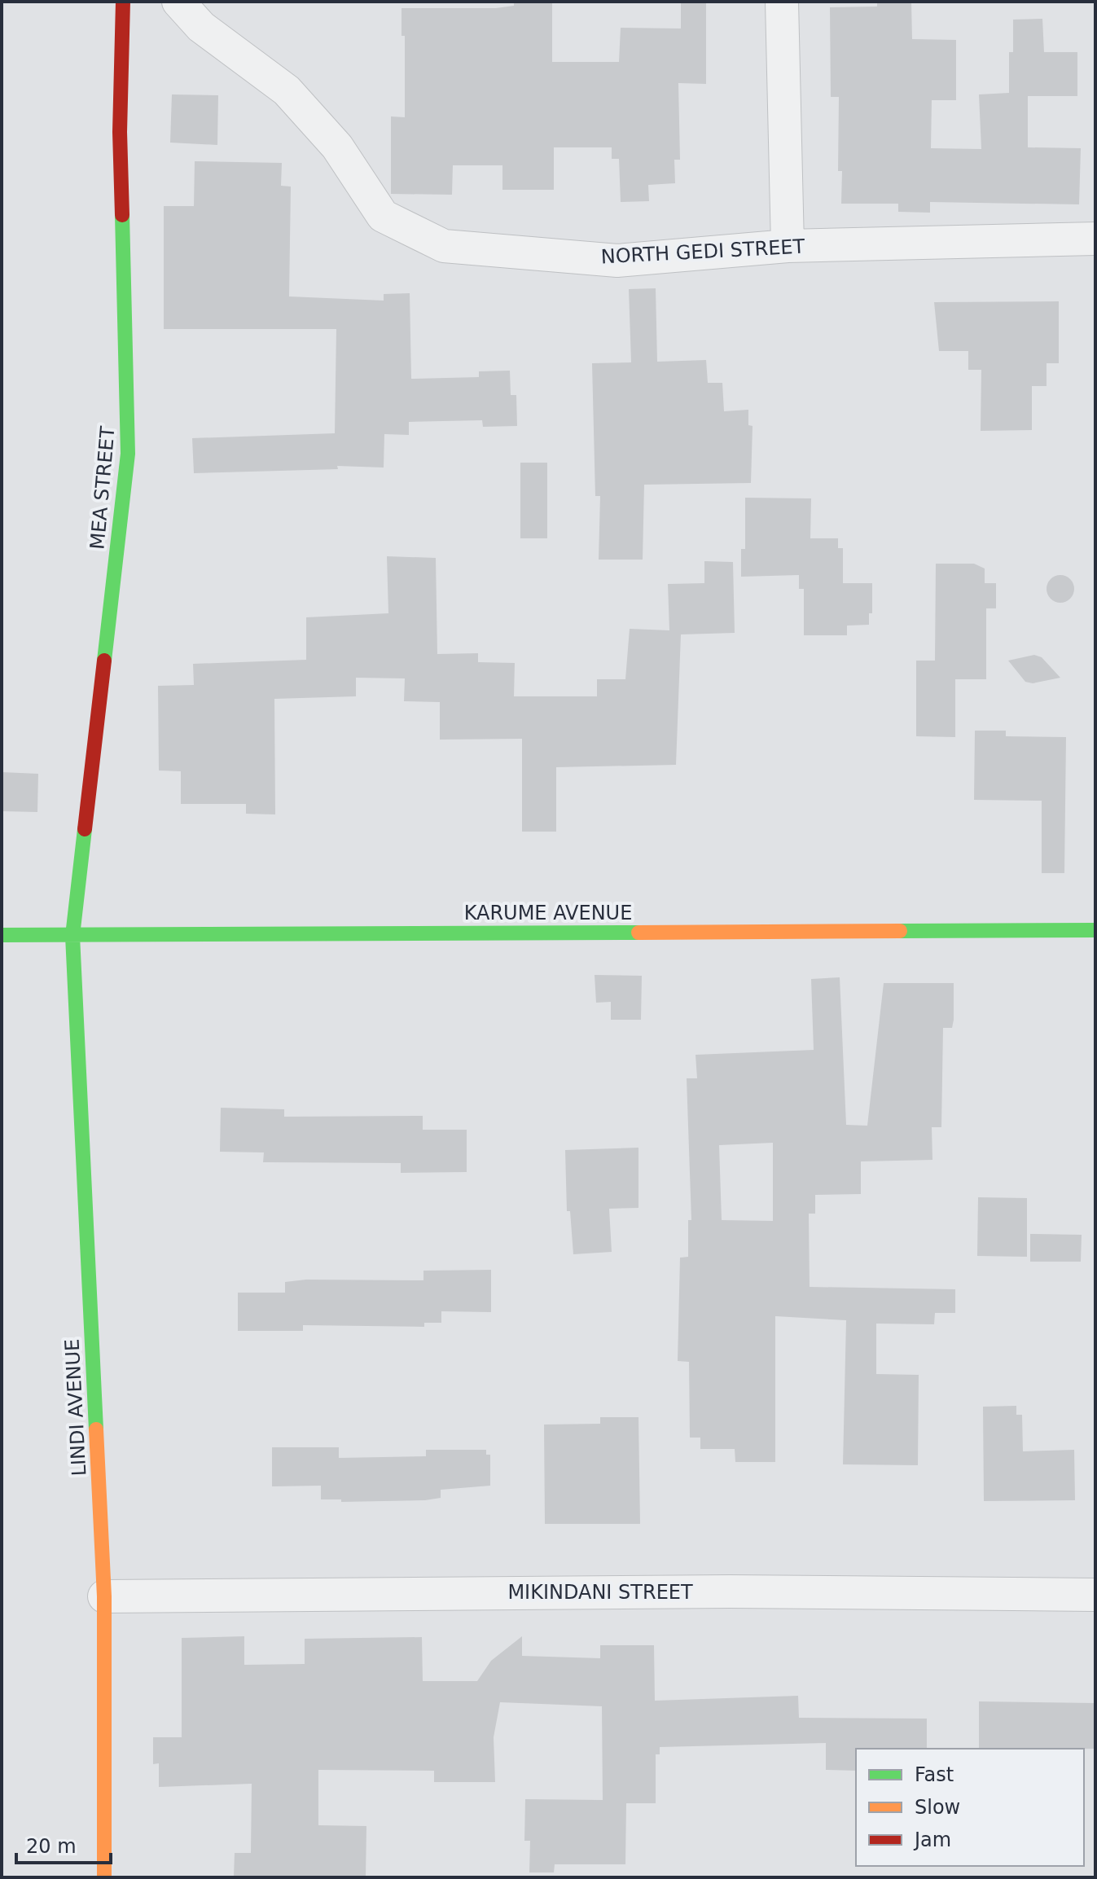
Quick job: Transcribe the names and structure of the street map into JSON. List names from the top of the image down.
{
  "streets": {
    "street": [
      "NORTH GEDI STREET",
      "MEA STREET",
      "KARUME AVENUE",
      "LINDI AVENUE",
      "MIKINDANI STREET"
    ]
  },
  "crossings": [
    ["MEA STREET", "KARUME AVENUE"],
    ["MEA STREET", "LINDI AVENUE"],
    ["KARUME AVENUE", "LINDI AVENUE"],
    ["LINDI AVENUE", "MIKINDANI STREET"]
  ],
  "legend": ["Fast", "Slow", "Jam"],
  "scale_bar": "20 m"
}
